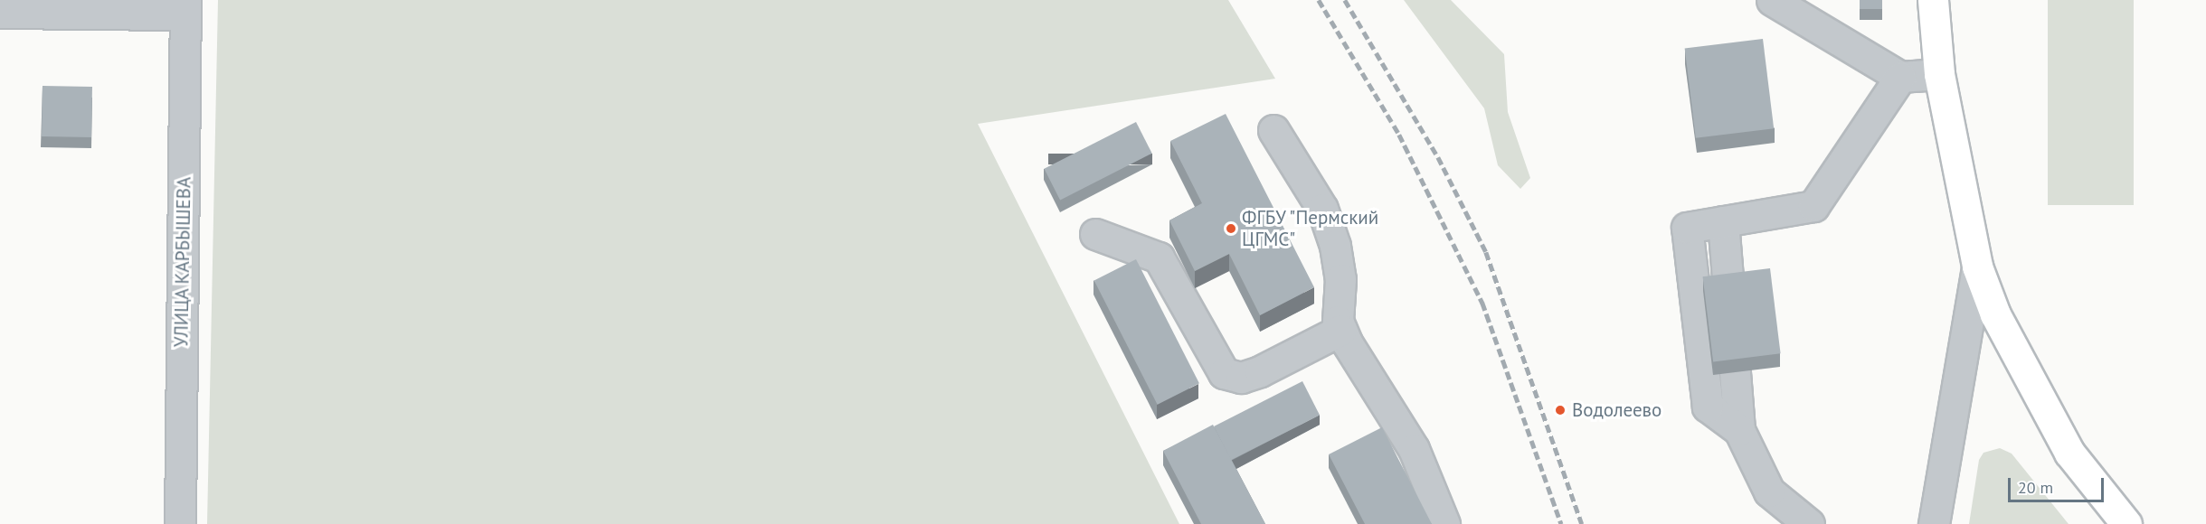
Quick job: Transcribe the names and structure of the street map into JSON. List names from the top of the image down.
{
  "streets": {
    "street": ["УЛИЦА КАРБЫШЕВА"]
  },
  "places": ["ФГБУ \"Пермский ЦГМС\"", "Водолеево"],
  "scale_bar": "20 m"
}
